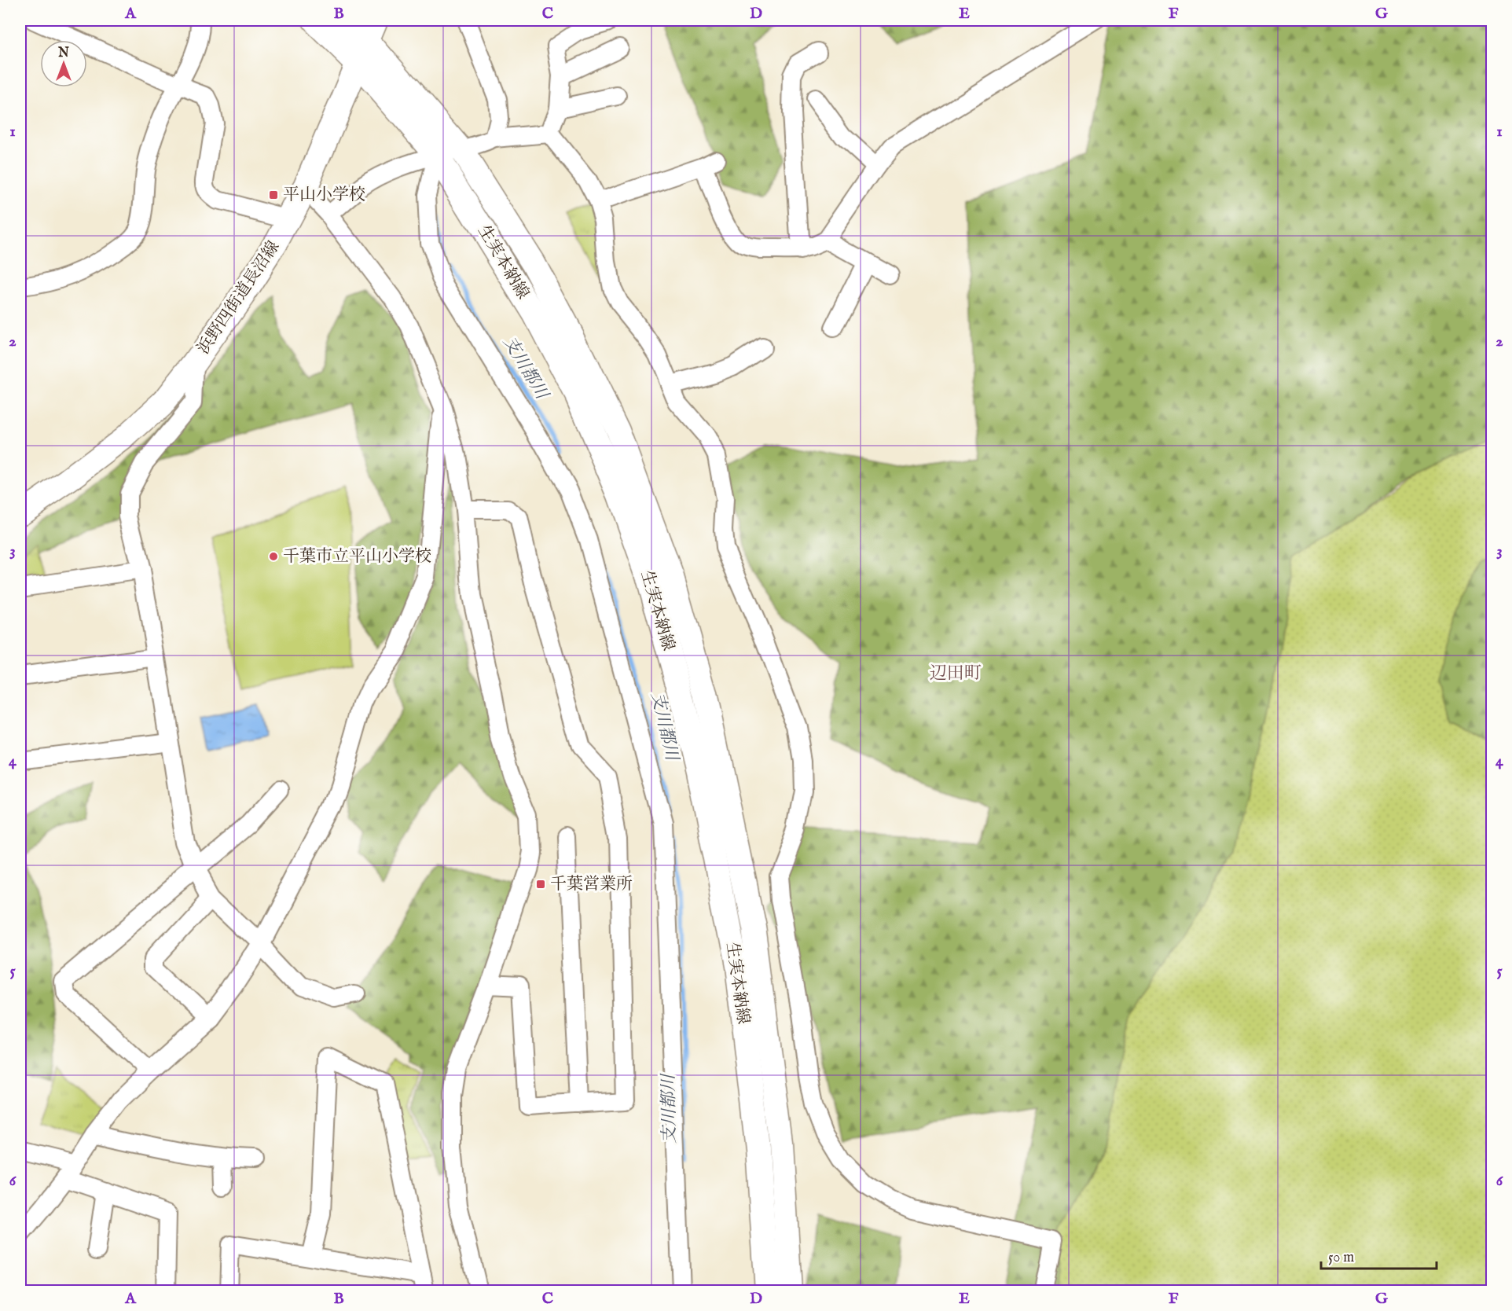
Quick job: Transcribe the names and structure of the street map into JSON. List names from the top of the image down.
{
  "streets": {
    "main road": ["生実本納線", "浜野四街道長沼線"]
  },
  "crossings": [
    ["生実本納線", "浜野四街道長沼線"]
  ],
  "districts": ["辺田町"],
  "water": ["支川都川"],
  "places": {
    "transit": ["平山小学校", "千葉営業所"],
    "other": ["千葉市立平山小学校"]
  },
  "scale_bar": "50 m",
  "north": "top",
  "grid": {
    "columns": [
      "A",
      "B",
      "C",
      "D",
      "E",
      "F",
      "G"
    ],
    "rows": [
      "1",
      "2",
      "3",
      "4",
      "5",
      "6"
    ]
  }
}
